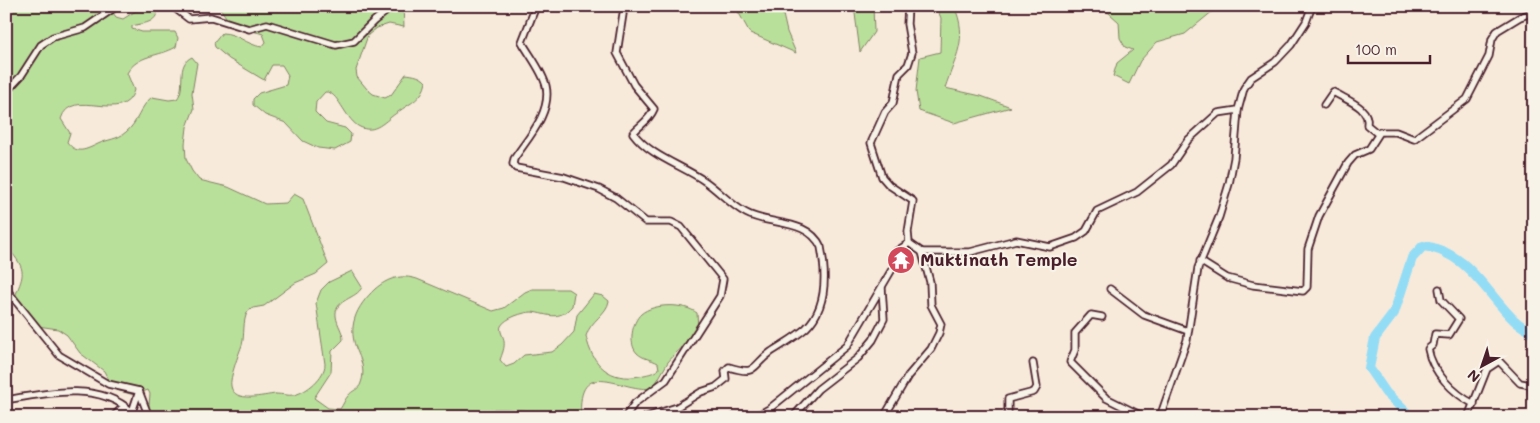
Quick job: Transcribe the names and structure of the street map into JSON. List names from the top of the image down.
{
  "places": {
    "temple": ["Muktinath Temple"]
  },
  "scale_bar": "100 m",
  "north": "bottom left"
}
